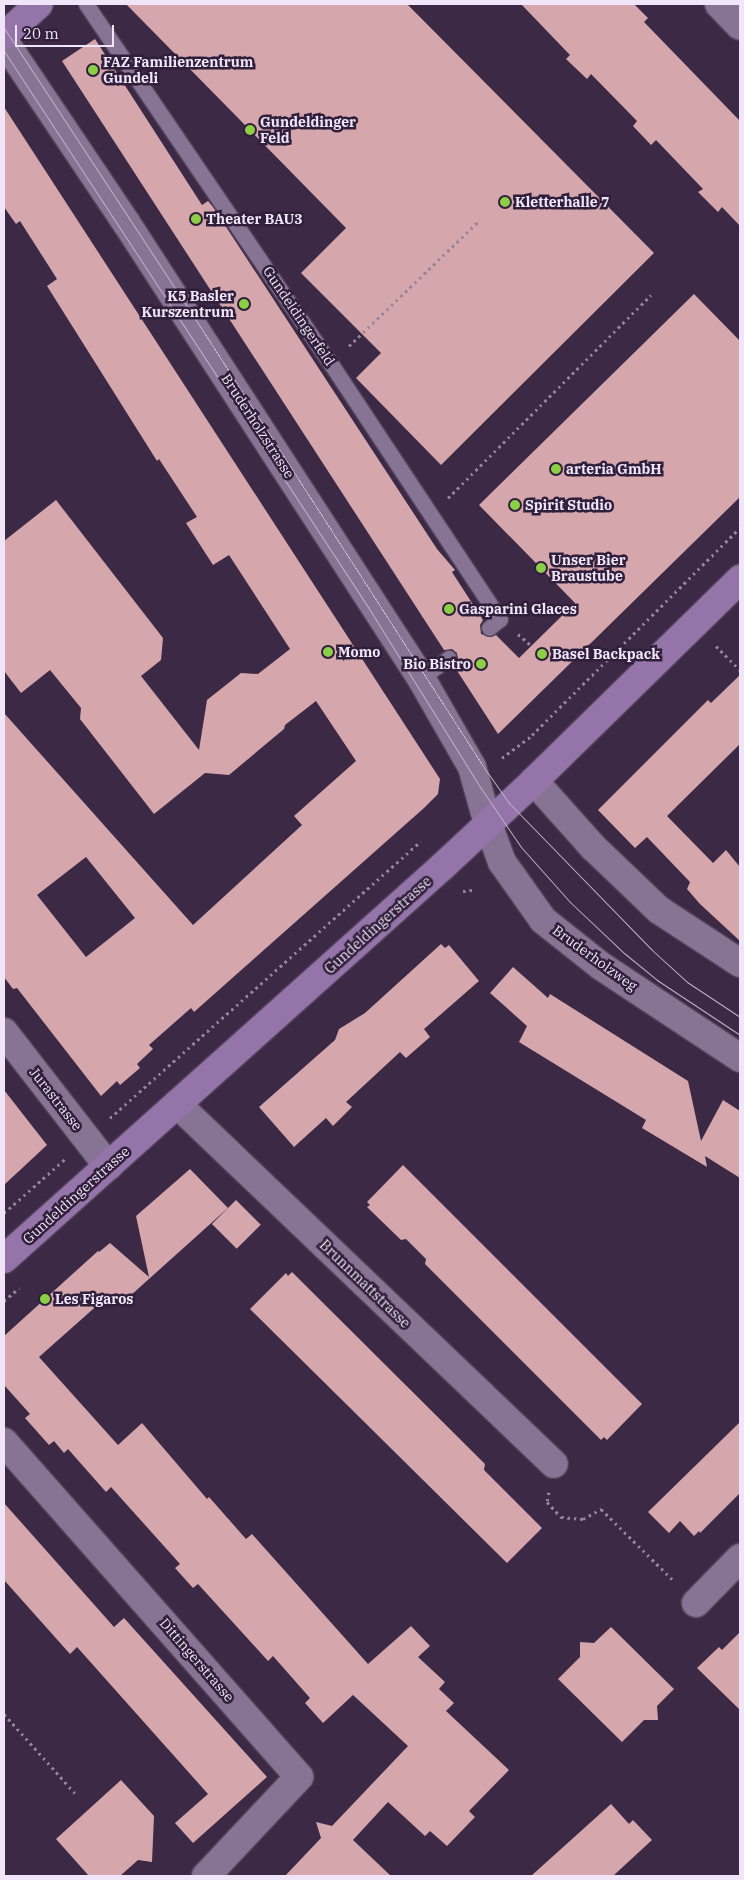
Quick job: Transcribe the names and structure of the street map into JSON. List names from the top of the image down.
{
  "streets": {
    "main road": ["Gundeldingerstrasse"],
    "street": [
      "Bruderholzstrasse",
      "Bruderholzweg",
      "Jurastrasse",
      "Brunnmattstrasse",
      "Dittingerstrasse"
    ],
    "lane": ["Gundeldingerfeld"]
  },
  "crossings": [
    ["Bruderholzstrasse", "Gundeldingerstrasse"],
    ["Bruderholzstrasse", "Bruderholzweg"],
    ["Gundeldingerstrasse", "Bruderholzweg"],
    ["Gundeldingerstrasse", "Jurastrasse"],
    ["Gundeldingerstrasse", "Brunnmattstrasse"]
  ],
  "places": [
    "FAZ Familienzentrum Gundeli",
    "Gundeldinger Feld",
    "Kletterhalle 7",
    "Theater BAU3",
    "K5 Basler Kurszentrum",
    "arteria GmbH",
    "Spirit Studio",
    "Unser Bier Braustube",
    "Gasparini Glaces",
    "Momo",
    "Basel Backpack",
    "Bio Bistro",
    "Les Figaros"
  ],
  "scale_bar": "20 m"
}
